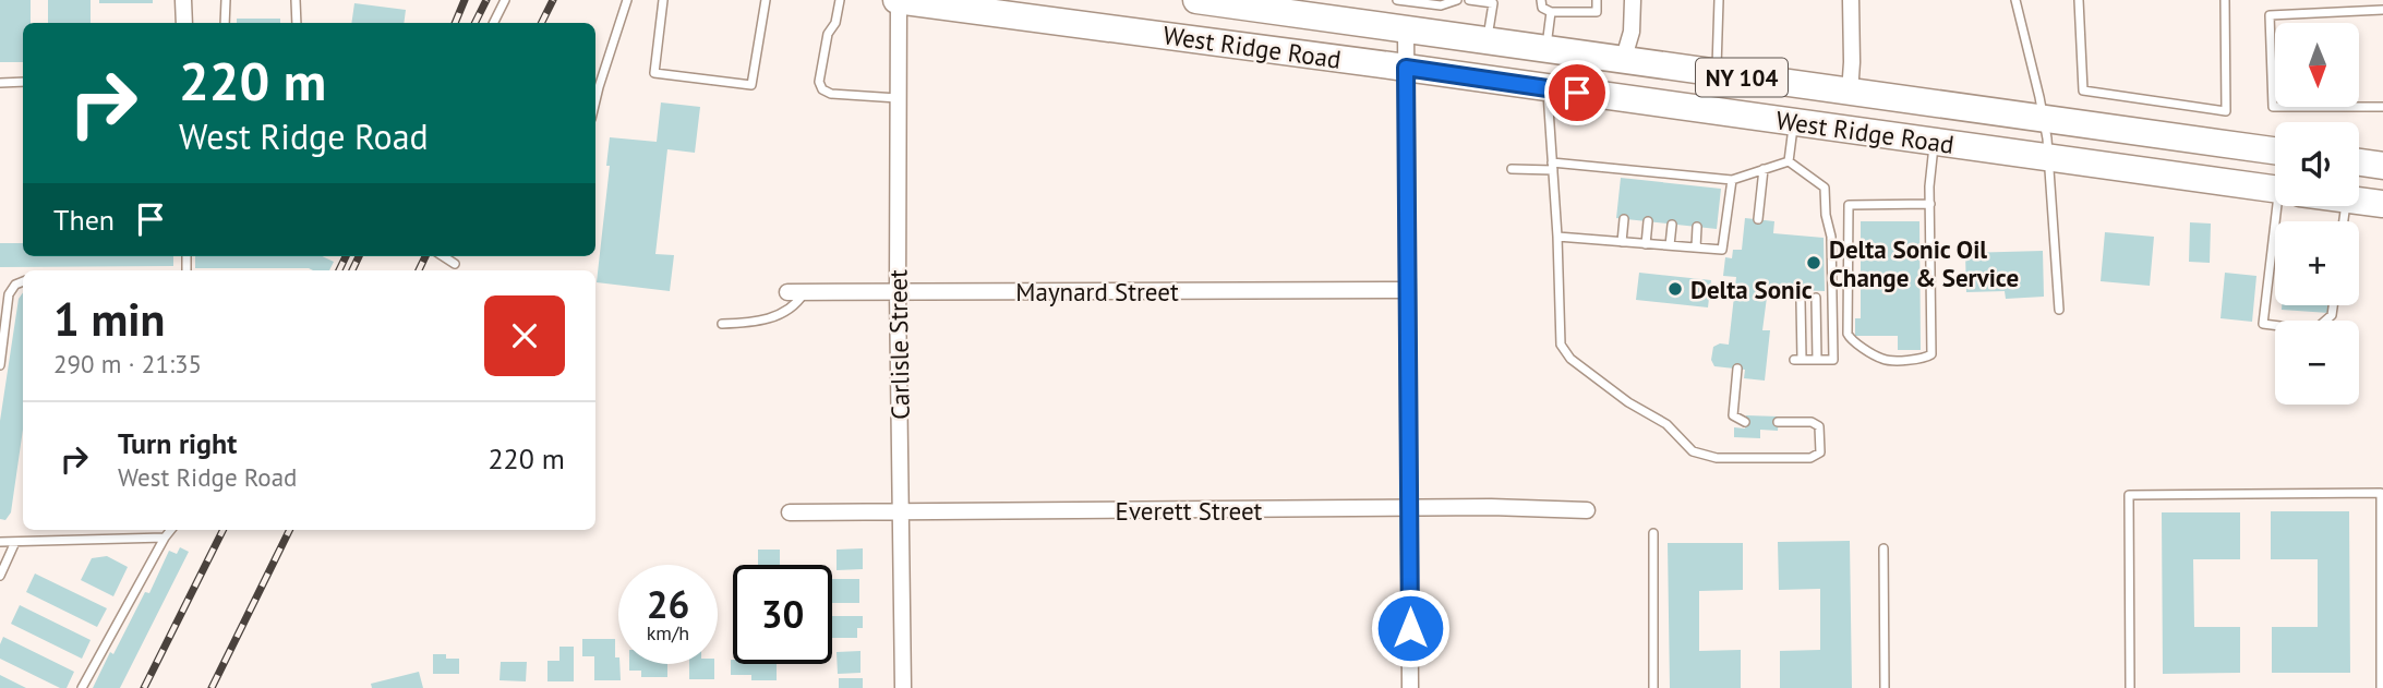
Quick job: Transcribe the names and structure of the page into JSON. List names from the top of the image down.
{
  "streets": {
    "highway": ["West Ridge Road", "NY 104"],
    "street": ["Maynard Street", "Carlisle Street", "Everett Street"]
  },
  "crossings": [
    ["West Ridge Road", "Carlisle Street"],
    ["Maynard Street", "Carlisle Street"],
    ["Carlisle Street", "Everett Street"]
  ],
  "places": ["Delta Sonic Oil Change & Service", "Delta Sonic"],
  "north": "bottom",
  "page": {
    "map_buttons": ["+", "−"],
    "turn": ["220 m", "West Ridge Road"],
    "then": "Then",
    "heading": ["1 min", "290 m · 21:35"],
    "list": [
      {
        "name": "Turn right",
        "note": "West Ridge Road",
        "value": "220 m"
      }
    ],
    "speed": "26 km/h",
    "limit": "30"
  }
}
